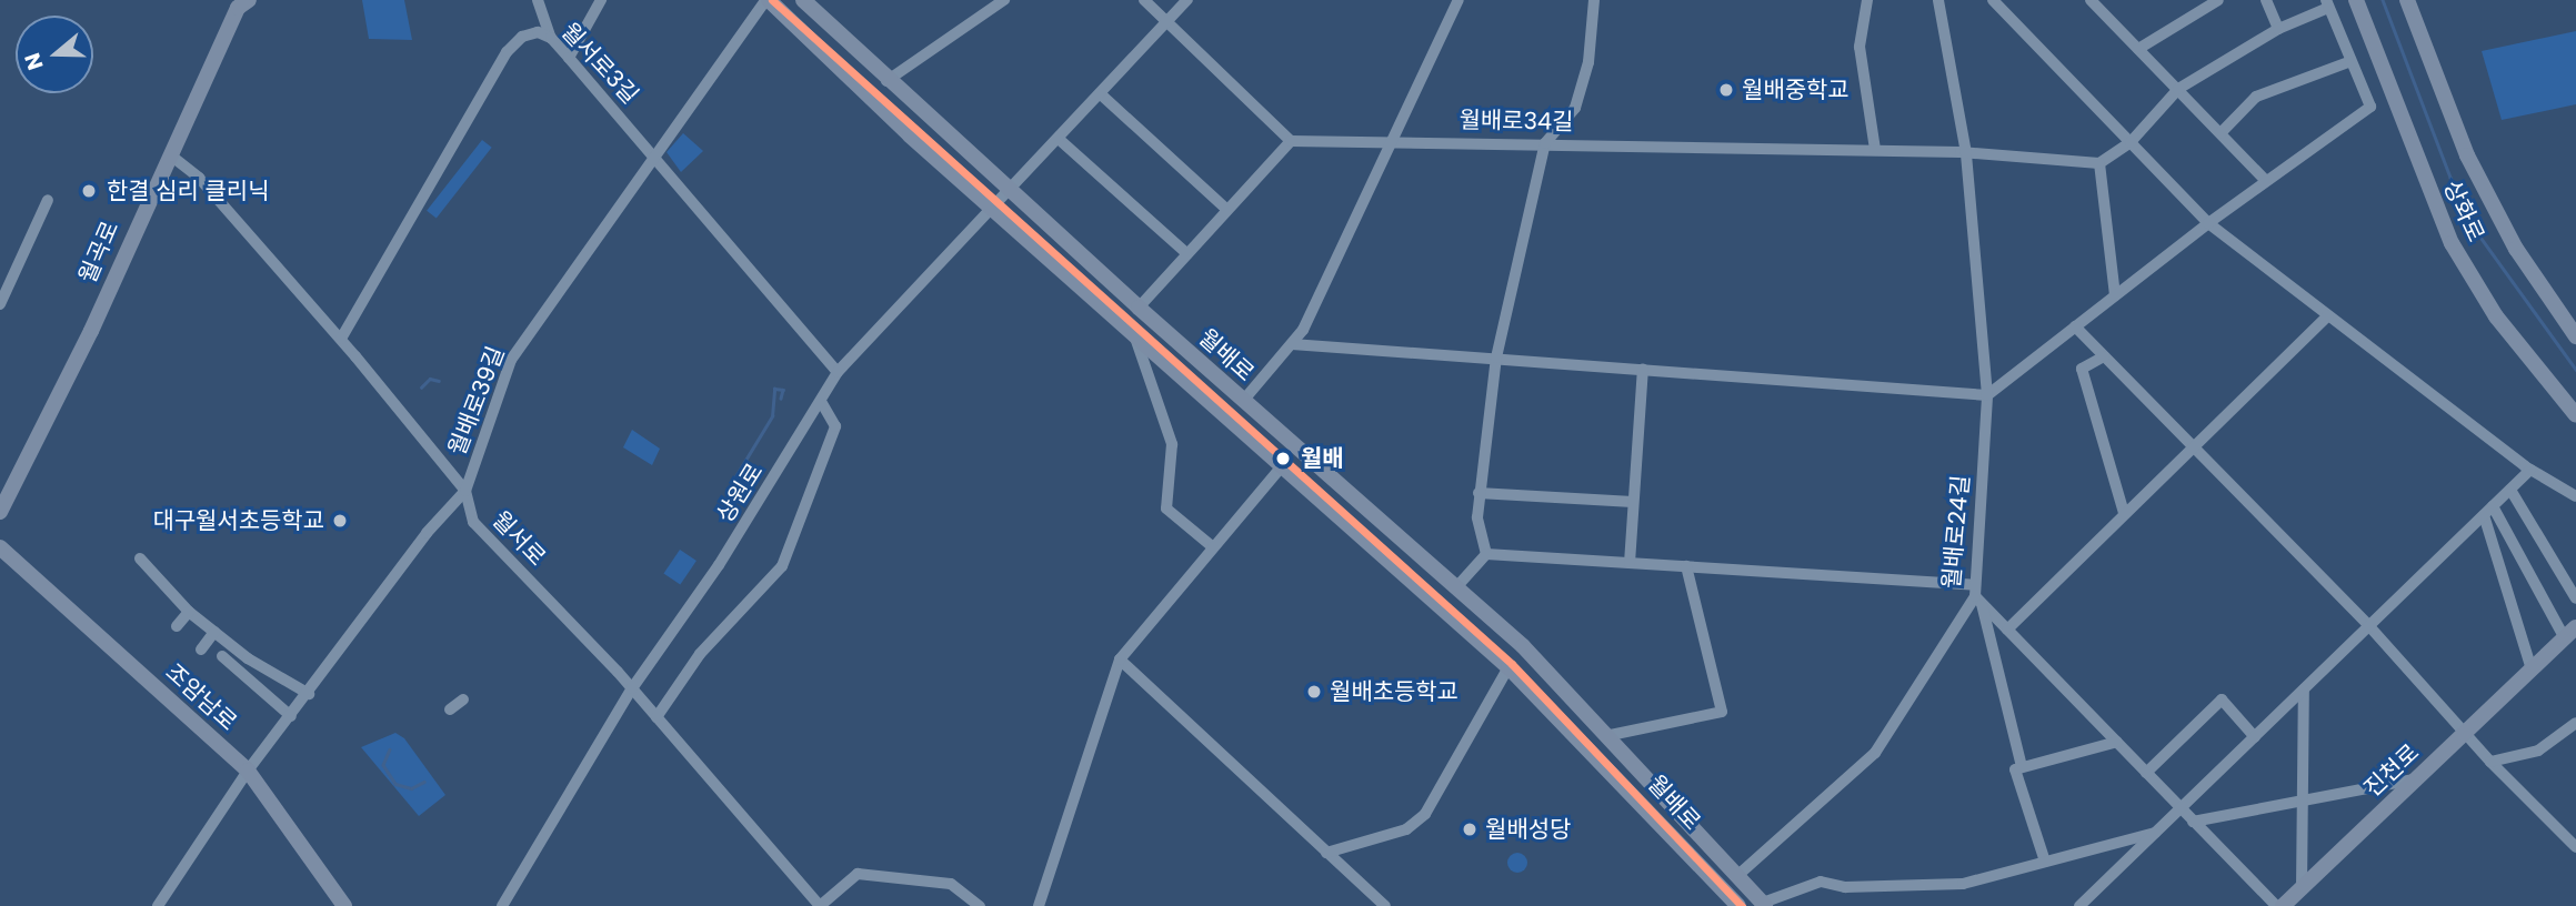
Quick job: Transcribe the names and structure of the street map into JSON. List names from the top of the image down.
{
  "streets": {
    "main road": [
      "상화로",
      "월곡로",
      "월배로",
      "조암남로",
      "진천로"
    ],
    "street": [
      "월서로3길",
      "월배로34길",
      "월배로39길",
      "상원로",
      "월배로24길",
      "월서로"
    ]
  },
  "crossings": [
    ["월서로3길", "월배로39길"],
    ["월서로3길", "상원로"],
    ["월서로3길", "월서로"],
    ["월배로34길", "월배로24길"],
    ["월곡로", "월서로"],
    ["월배로", "월배로39길"],
    ["월배로", "상원로"],
    ["월배로", "월배로24길"],
    ["월배로39길", "월서로"],
    ["월배로39길", "조암남로"],
    ["상원로", "월서로"]
  ],
  "places": [
    "월배중학교",
    "한결 심리 클리닉",
    "월배",
    "대구월서초등학교",
    "월배초등학교",
    "월배성당"
  ],
  "north": "left"
}
